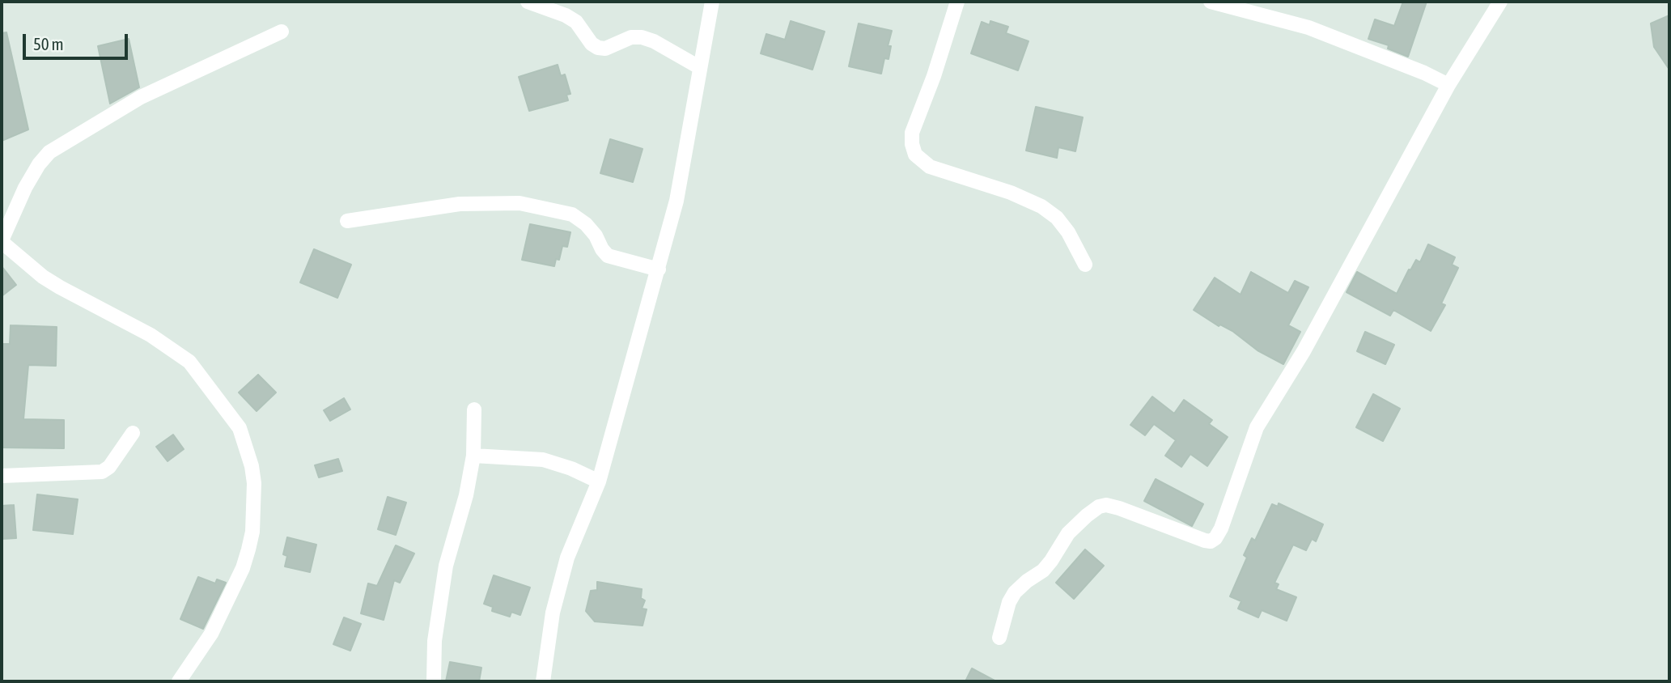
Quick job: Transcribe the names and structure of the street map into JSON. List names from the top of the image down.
{
  "scale_bar": "50 m"
}
